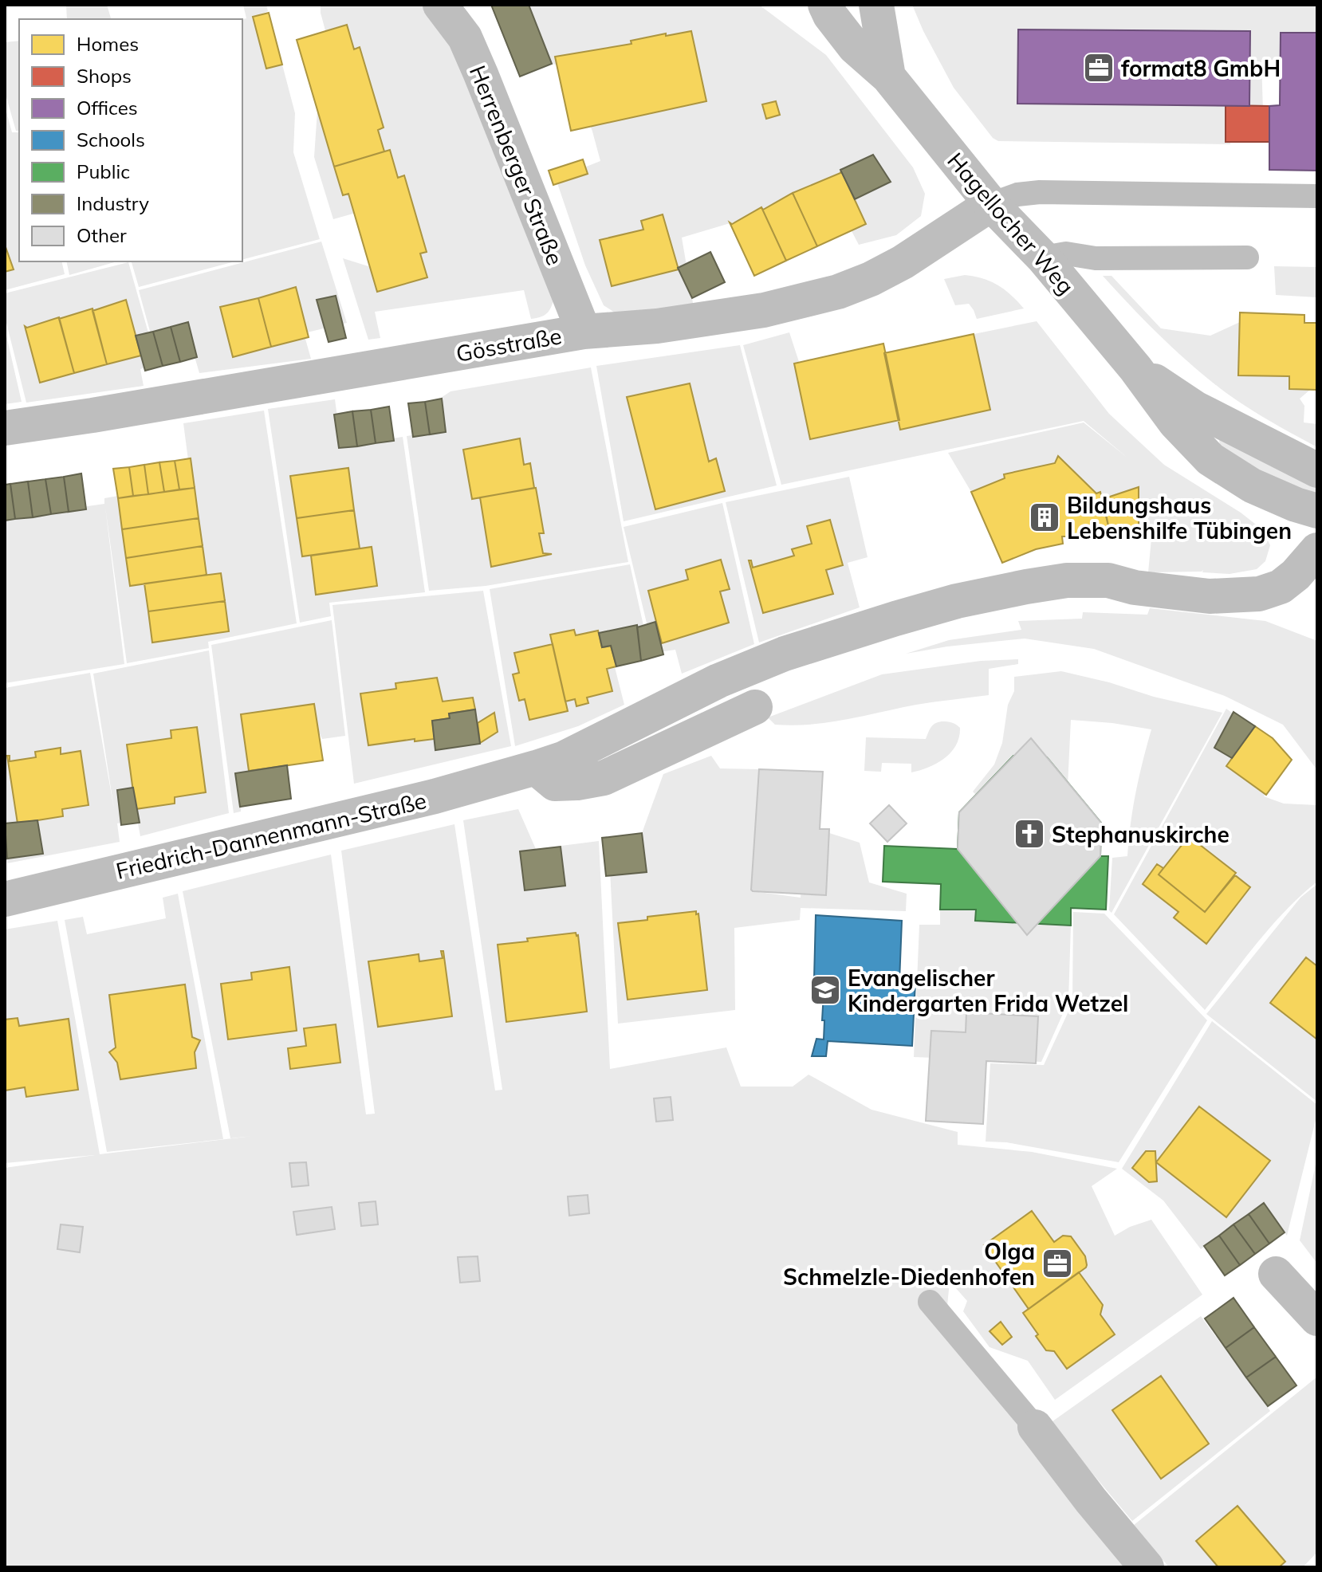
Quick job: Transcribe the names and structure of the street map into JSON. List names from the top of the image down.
{
  "streets": {
    "street": [
      "Herrenberger Straße",
      "Hagellocher Weg",
      "Gösstraße",
      "Friedrich-Dannenmann-Straße"
    ]
  },
  "crossings": [
    ["Herrenberger Straße", "Gösstraße"],
    ["Hagellocher Weg", "Gösstraße"]
  ],
  "places": {
    "office": ["format8 GmbH", "Olga Schmelzle-Diedenhofen"],
    "building": ["Bildungshaus Lebenshilfe Tübingen"],
    "church": ["Stephanuskirche"],
    "school or university": ["Evangelischer Kindergarten Frida Wetzel"]
  },
  "legend": [
    "Homes",
    "Shops",
    "Offices",
    "Schools",
    "Public",
    "Industry",
    "Other"
  ]
}
